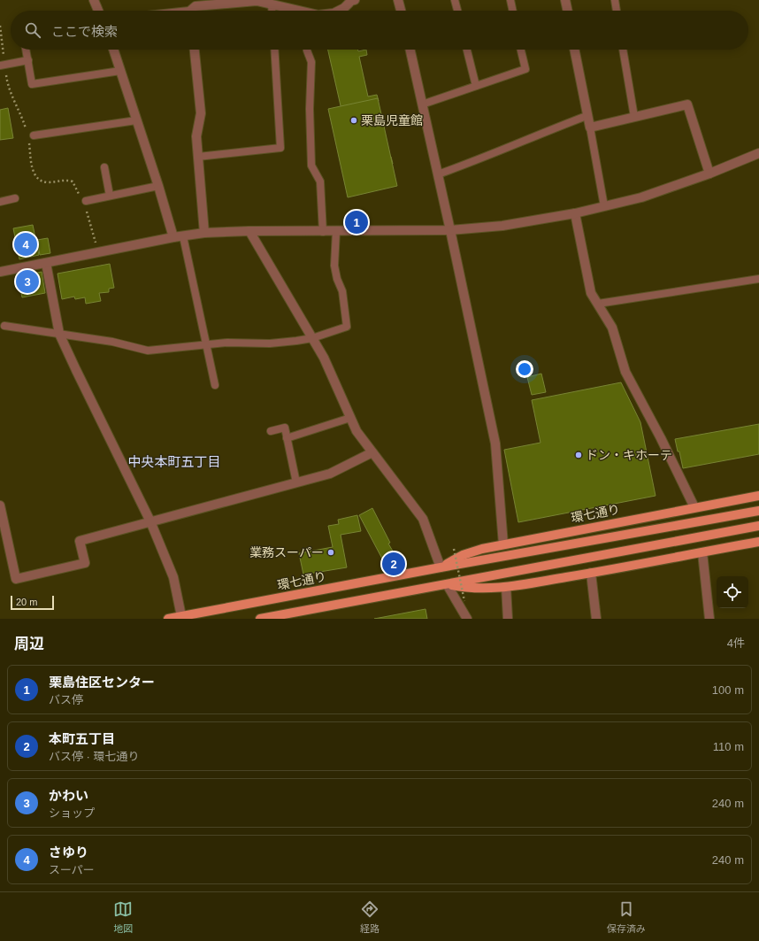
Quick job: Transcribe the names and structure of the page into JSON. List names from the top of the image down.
{
  "streets": {
    "main road": ["環七通り"]
  },
  "districts": ["中央本町五丁目"],
  "places": ["栗島児童館", "ドン・キホーテ", "業務スーパー"],
  "scale_bar": "20 m",
  "page": {
    "search": "ここで検索",
    "pins": [
      "1",
      "4",
      "3",
      "2"
    ],
    "scale": "20 m",
    "heading": ["周辺", "4件"],
    "list": [
      {
        "mark": "1",
        "name": "栗島住区センター",
        "note": "バス停",
        "value": "100 m"
      },
      {
        "mark": "2",
        "name": "本町五丁目",
        "note": "バス停 · 環七通り",
        "value": "110 m"
      },
      {
        "mark": "3",
        "name": "かわい",
        "note": "ショップ",
        "value": "240 m"
      },
      {
        "mark": "4",
        "name": "さゆり",
        "note": "スーパー",
        "value": "240 m"
      }
    ],
    "nav": ["地図", "経路", "保存済み"]
  }
}
